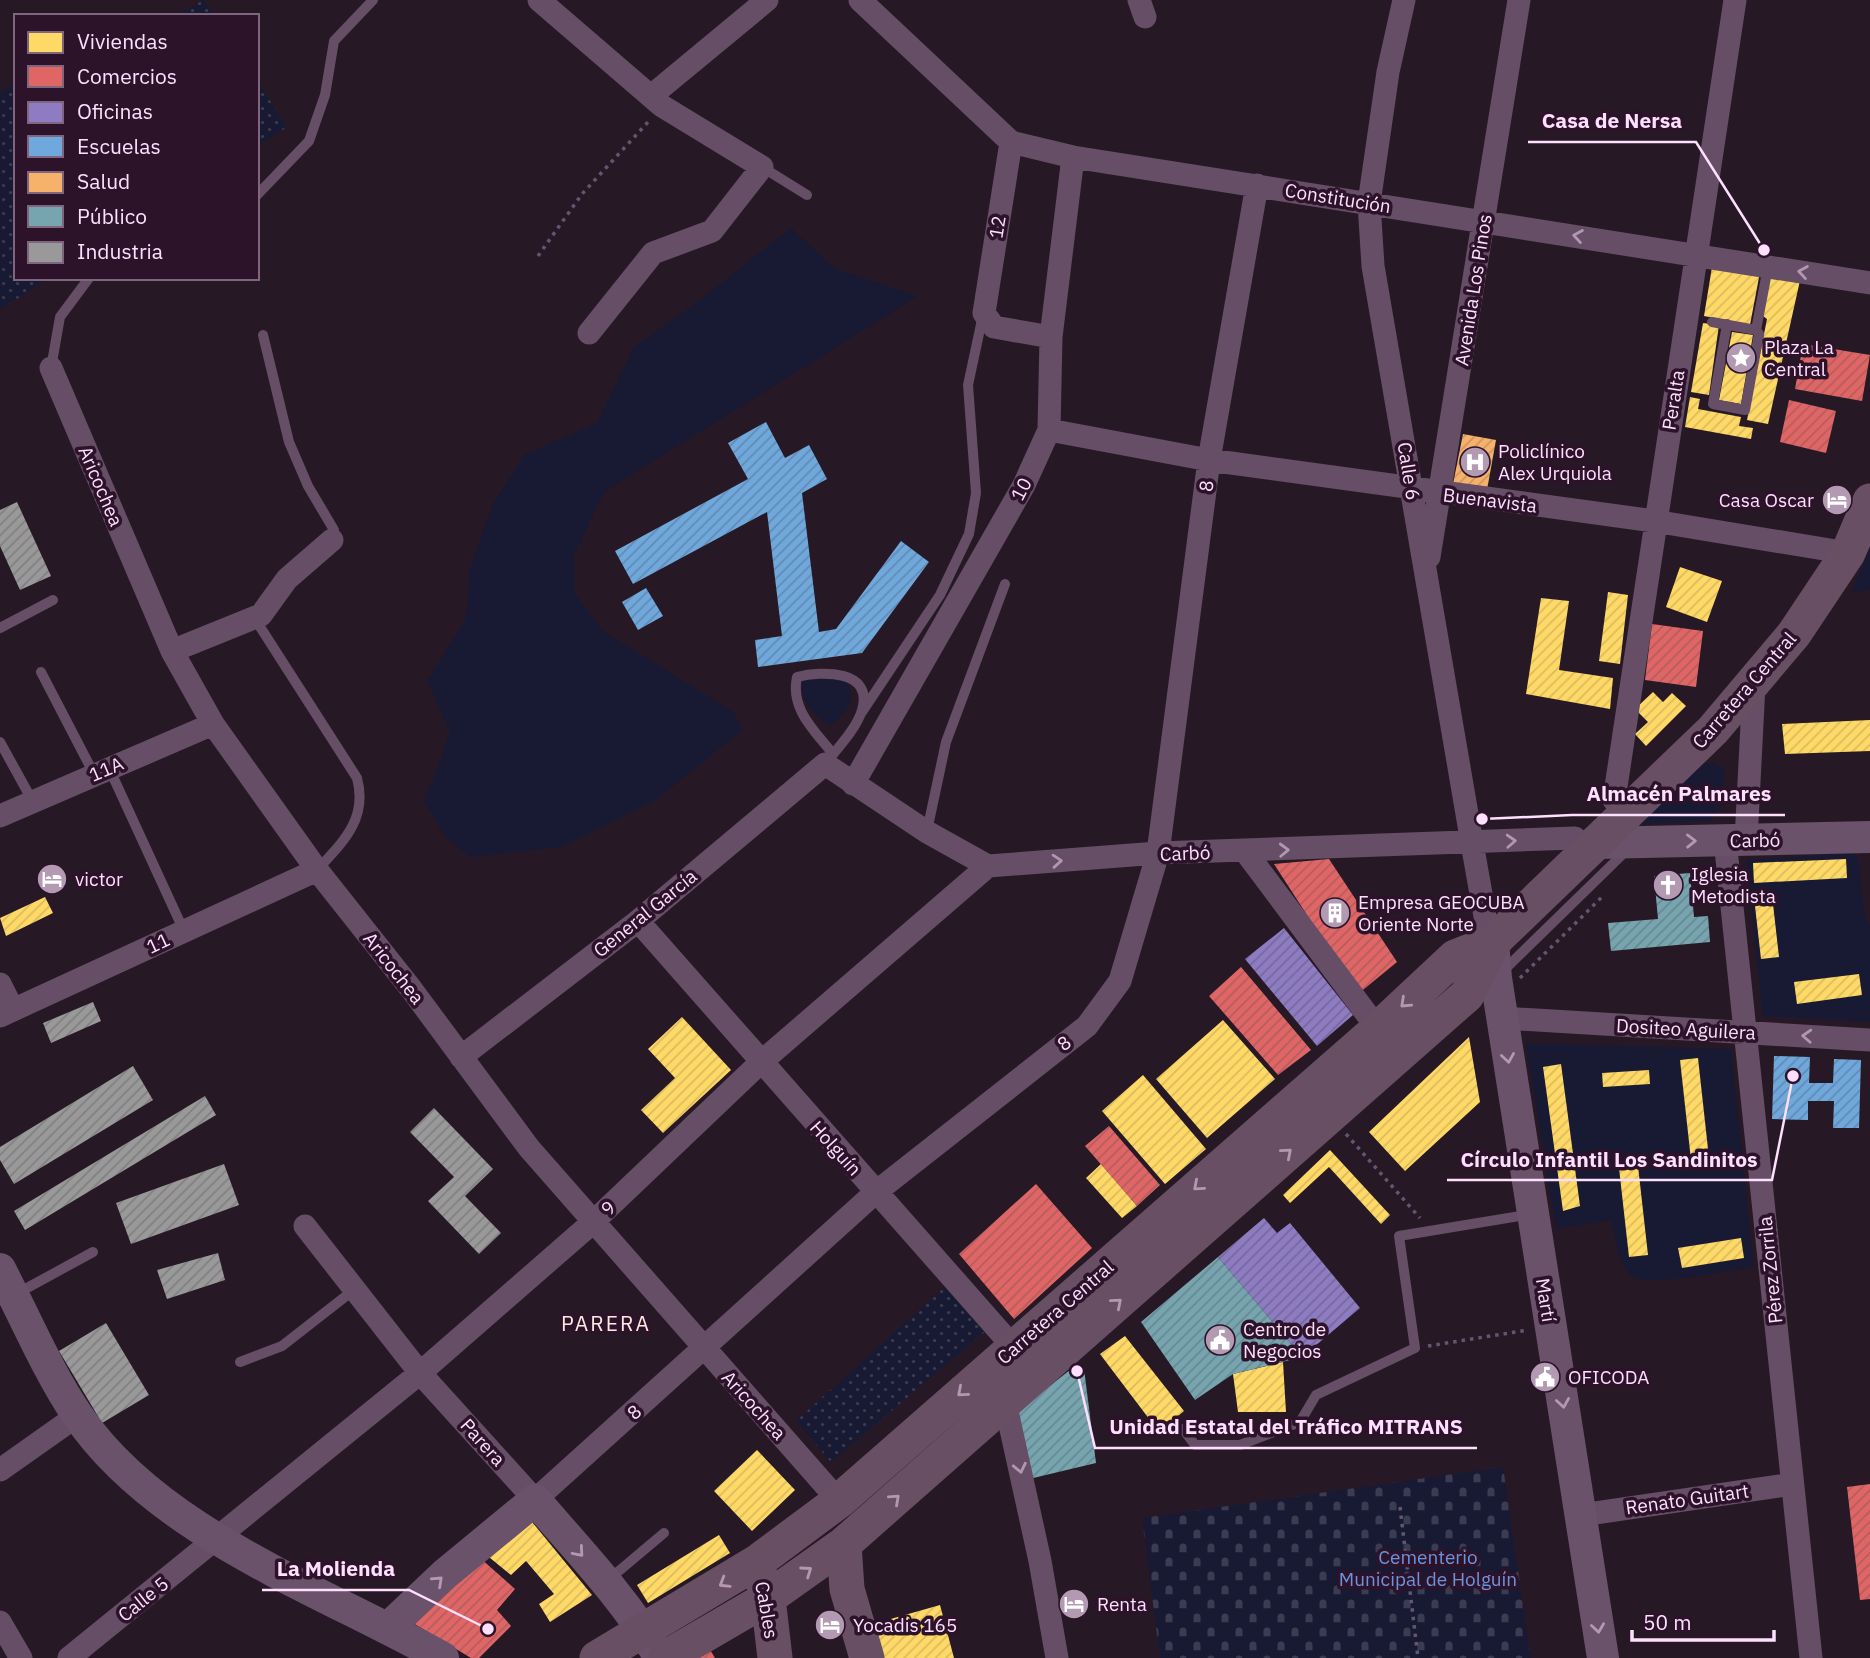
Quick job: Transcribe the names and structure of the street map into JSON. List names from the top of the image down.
{
  "streets": {
    "main road": ["Carretera Central", "Cables"],
    "street": [
      "Constitución",
      "12",
      "Avenida Los Pinos",
      "Peralta",
      "Calle 6",
      "Aricochea",
      "8",
      "10",
      "Buenavista",
      "11A",
      "Carbó",
      "General García",
      "11",
      "Dositeo Aguilera",
      "Holguín",
      "9",
      "Pérez Zorrila",
      "Martí",
      "Parera",
      "Renato Guitart",
      "Calle 5"
    ]
  },
  "crossings": [
    ["Constitución", "12"],
    ["Constitución", "Avenida Los Pinos"],
    ["Constitución", "Peralta"],
    ["Constitución", "Calle 6"],
    ["Constitución", "8"],
    ["Constitución", "10"],
    ["Avenida Los Pinos", "Calle 6"],
    ["Avenida Los Pinos", "Buenavista"],
    ["Peralta", "Buenavista"],
    ["Calle 6", "Buenavista"],
    ["Calle 6", "Carretera Central"],
    ["Calle 6", "Carbó"],
    ["Calle 6", "Martí"],
    ["Aricochea", "8"],
    ["Aricochea", "Carretera Central"],
    ["Aricochea", "11A"],
    ["Aricochea", "General García"],
    ["Aricochea", "11"],
    ["Aricochea", "9"],
    ["8", "Buenavista"],
    ["8", "Carbó"],
    ["8", "Holguín"],
    ["8", "Parera"],
    ["10", "Buenavista"],
    ["Buenavista", "Carretera Central"],
    ["Carretera Central", "Carbó"],
    ["Carretera Central", "Holguín"],
    ["Carretera Central", "Pérez Zorrila"],
    ["Carretera Central", "Martí"],
    ["Carretera Central", "Parera"],
    ["Carretera Central", "Cables"],
    ["Carbó", "9"],
    ["Carbó", "Pérez Zorrila"],
    ["General García", "Holguín"],
    ["Dositeo Aguilera", "Pérez Zorrila"],
    ["Dositeo Aguilera", "Martí"],
    ["Holguín", "9"],
    ["9", "Parera"],
    ["9", "Calle 5"],
    ["Pérez Zorrila", "Renato Guitart"],
    ["Martí", "Renato Guitart"]
  ],
  "one_way": ["Carbó", "Martí"],
  "districts": ["PARERA"],
  "parks": ["Cementerio Municipal de Holguín"],
  "places": {
    "other": [
      "Casa de Nersa",
      "Almacén Palmares",
      "Círculo Infantil Los Sandinitos",
      "Unidad Estatal del Tráfico MITRANS",
      "La Molienda"
    ],
    "place": ["Plaza La Central"],
    "hospital": ["Policlínico Alex Urquiola"],
    "hotel": [
      "Casa Oscar",
      "victor",
      "Renta",
      "Yocadis 165"
    ],
    "church": ["Iglesia Metodista"],
    "building": ["Empresa GEOCUBA Oriente Norte"],
    "public building": ["Centro de Negocios", "OFICODA"]
  },
  "legend": [
    "Viviendas",
    "Comercios",
    "Oficinas",
    "Escuelas",
    "Salud",
    "Público",
    "Industria"
  ],
  "scale_bar": "50 m"
}
